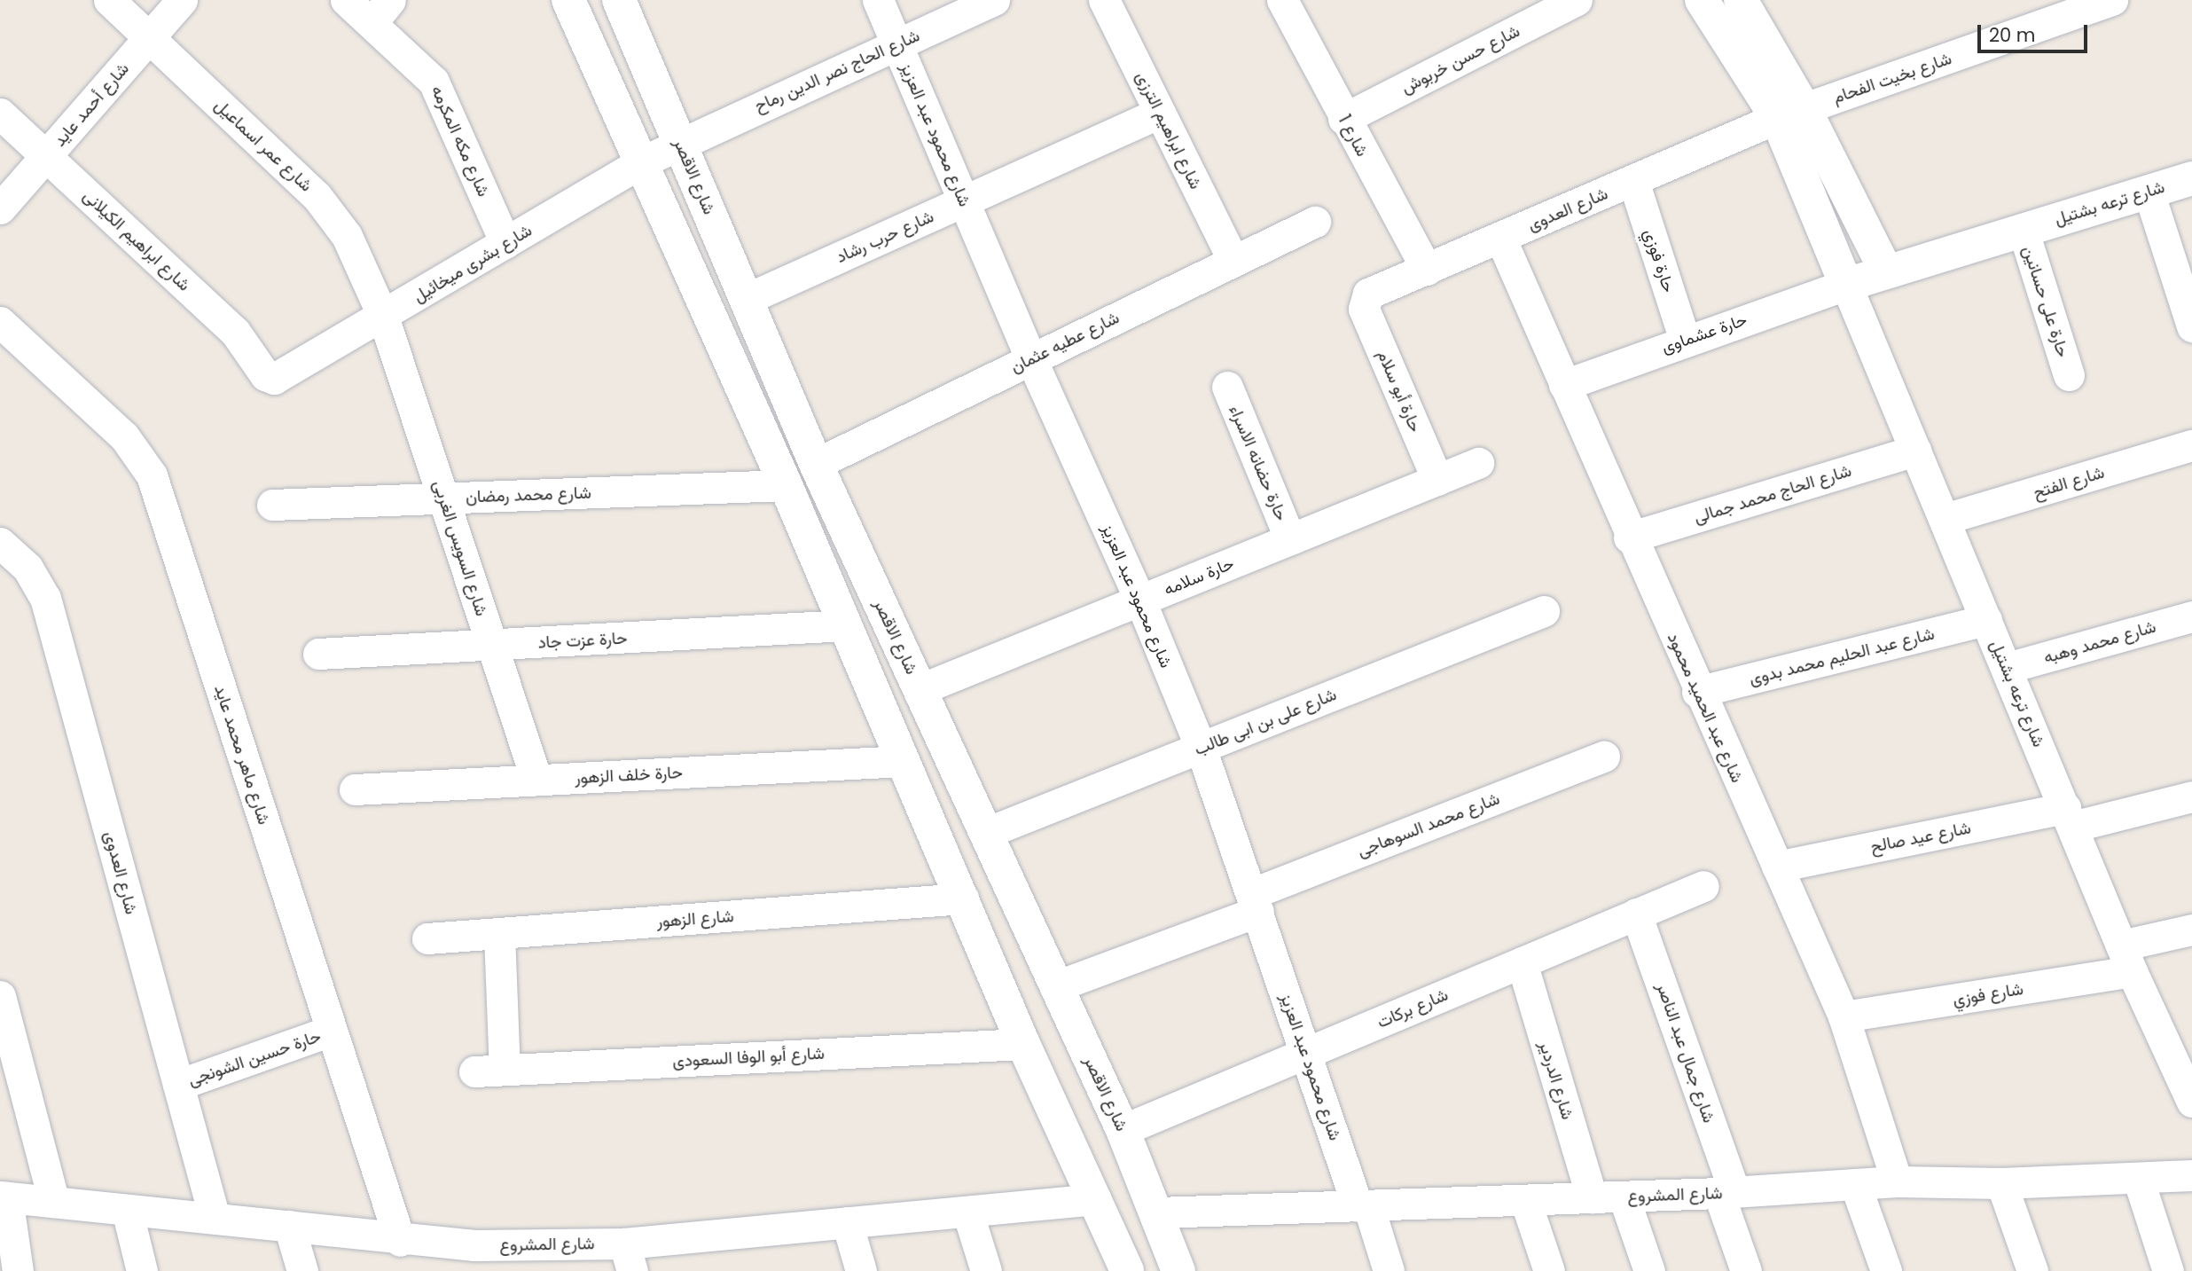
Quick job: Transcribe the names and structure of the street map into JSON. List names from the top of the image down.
{
  "streets": {
    "street": [
      "شارع حسن خربوش",
      "شارع الحاج نصر الدين رماح",
      "شارع بخيت الفحام",
      "شارع أحمد عايد",
      "شارع ابراهيم الترزى",
      "شارع محمود عبد العزيز",
      "شارع 1",
      "شارع مكه المكرمه",
      "شارع عمر اسماعيل",
      "شارع الاقصر",
      "شارع ترعه بشتيل",
      "شارع العدوى",
      "شارع حرب رشاد",
      "شارع ابراهيم الكيلانى",
      "حارة فوزي",
      "شارع بشرى ميخائيل",
      "حارة على حسانين",
      "حارة عشماوى",
      "شارع عطيه عثمان",
      "حارة أبو سلام",
      "حارة حضانه الاسراء",
      "شارع الفتح",
      "شارع الحاج محمد جمالى",
      "شارع محمد رمضان",
      "شارع السويس الغربى",
      "حارة سلامه",
      "حارة عزت جاد",
      "شارع محمد وهبه",
      "شارع عبد الحليم محمد بدوى",
      "شارع عبد الحميد محمود",
      "شارع على بن ابى طالب",
      "شارع ماهر محمد عايد",
      "حارة خلف الزهور",
      "شارع محمد السوهاجى",
      "شارع عيد صالح",
      "شارع الزهور",
      "شارع فوزي",
      "شارع بركات",
      "شارع جمال عبد الناصر",
      "شارع أبو الوفا السعودى",
      "حارة حسين الشونجى",
      "شارع الدردير",
      "شارع المشروع"
    ]
  },
  "crossings": [
    ["شارع حسن خربوش", "شارع 1"],
    ["شارع الحاج نصر الدين رماح", "شارع محمود عبد العزيز"],
    ["شارع الحاج نصر الدين رماح", "شارع الاقصر"],
    ["شارع الحاج نصر الدين رماح", "شارع بشرى ميخائيل"],
    ["شارع بخيت الفحام", "شارع ترعه بشتيل"],
    ["شارع بخيت الفحام", "شارع العدوى"],
    ["شارع أحمد عايد", "شارع عمر اسماعيل"],
    ["شارع أحمد عايد", "شارع ابراهيم الكيلانى"],
    ["شارع ابراهيم الترزى", "شارع حرب رشاد"],
    ["شارع ابراهيم الترزى", "شارع عطيه عثمان"],
    ["شارع محمود عبد العزيز", "شارع حرب رشاد"],
    ["شارع محمود عبد العزيز", "شارع عطيه عثمان"],
    ["شارع محمود عبد العزيز", "حارة سلامه"],
    ["شارع محمود عبد العزيز", "شارع على بن ابى طالب"],
    ["شارع محمود عبد العزيز", "شارع محمد السوهاجى"],
    ["شارع محمود عبد العزيز", "شارع بركات"],
    ["شارع محمود عبد العزيز", "شارع المشروع"],
    ["شارع 1", "شارع العدوى"],
    ["شارع مكه المكرمه", "شارع بشرى ميخائيل"],
    ["شارع عمر اسماعيل", "شارع بشرى ميخائيل"],
    ["شارع عمر اسماعيل", "شارع السويس الغربى"],
    ["شارع الاقصر", "شارع حرب رشاد"],
    ["شارع الاقصر", "شارع بشرى ميخائيل"],
    ["شارع الاقصر", "شارع عطيه عثمان"],
    ["شارع الاقصر", "حارة سلامه"],
    ["شارع الاقصر", "شارع على بن ابى طالب"],
    ["شارع الاقصر", "شارع محمد السوهاجى"],
    ["شارع الاقصر", "شارع بركات"],
    ["شارع الاقصر", "شارع المشروع"],
    ["شارع ترعه بشتيل", "شارع العدوى"],
    ["شارع ترعه بشتيل", "حارة على حسانين"],
    ["شارع ترعه بشتيل", "حارة عشماوى"],
    ["شارع ترعه بشتيل", "شارع الفتح"],
    ["شارع ترعه بشتيل", "شارع الحاج محمد جمالى"],
    ["شارع ترعه بشتيل", "شارع محمد وهبه"],
    ["شارع ترعه بشتيل", "شارع عبد الحليم محمد بدوى"],
    ["شارع ترعه بشتيل", "شارع عيد صالح"],
    ["شارع ترعه بشتيل", "شارع فوزي"],
    ["شارع العدوى", "حارة فوزي"],
    ["شارع العدوى", "حارة أبو سلام"],
    ["شارع العدوى", "شارع عبد الحميد محمود"],
    ["شارع العدوى", "حارة حسين الشونجى"],
    ["شارع العدوى", "شارع المشروع"],
    ["شارع ابراهيم الكيلانى", "شارع بشرى ميخائيل"],
    ["حارة فوزي", "حارة عشماوى"],
    ["شارع بشرى ميخائيل", "شارع السويس الغربى"],
    ["حارة عشماوى", "شارع عبد الحميد محمود"],
    ["حارة أبو سلام", "حارة سلامه"],
    ["حارة حضانه الاسراء", "حارة سلامه"],
    ["شارع الحاج محمد جمالى", "شارع عبد الحميد محمود"],
    ["شارع محمد رمضان", "شارع السويس الغربى"],
    ["شارع السويس الغربى", "حارة عزت جاد"],
    ["شارع السويس الغربى", "حارة خلف الزهور"],
    ["شارع عبد الحليم محمد بدوى", "شارع عبد الحميد محمود"],
    ["شارع عبد الحميد محمود", "شارع عيد صالح"],
    ["شارع عبد الحميد محمود", "شارع فوزي"],
    ["شارع عبد الحميد محمود", "شارع المشروع"],
    ["شارع ماهر محمد عايد", "حارة حسين الشونجى"],
    ["شارع ماهر محمد عايد", "شارع المشروع"],
    ["شارع الزهور", "شارع أبو الوفا السعودى"],
    ["شارع بركات", "شارع جمال عبد الناصر"],
    ["شارع بركات", "شارع الدردير"],
    ["شارع جمال عبد الناصر", "شارع المشروع"],
    ["شارع الدردير", "شارع المشروع"]
  ],
  "scale_bar": "20 m"
}
